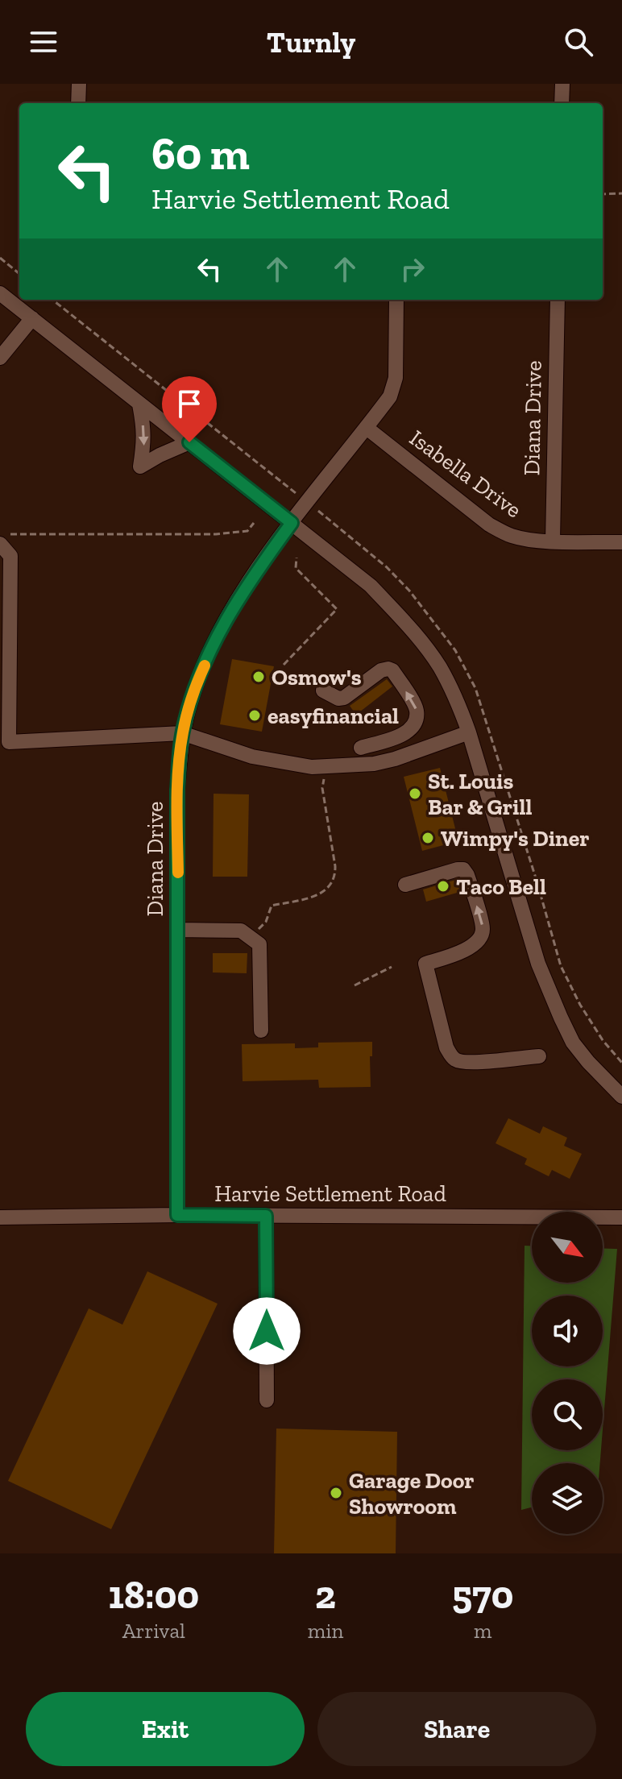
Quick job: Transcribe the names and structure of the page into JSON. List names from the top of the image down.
{
  "streets": {
    "street": ["Diana Drive", "Isabella Drive", "Harvie Settlement Road"]
  },
  "crossings": [
    ["Diana Drive", "Isabella Drive"],
    ["Diana Drive", "Harvie Settlement Road"]
  ],
  "places": [
    "Osmow's",
    "easyfinancial",
    "St. Louis Bar & Grill",
    "Wimpy's Diner",
    "Taco Bell",
    "Garage Door Showroom"
  ],
  "north": "bottom right",
  "page": {
    "header": "Turnly",
    "turn": ["60 m", "Harvie Settlement Road"],
    "eta": [
      "18:00",
      "Arrival",
      "2",
      "min",
      "570",
      "m"
    ],
    "buttons": ["Exit", "Share"]
  }
}
